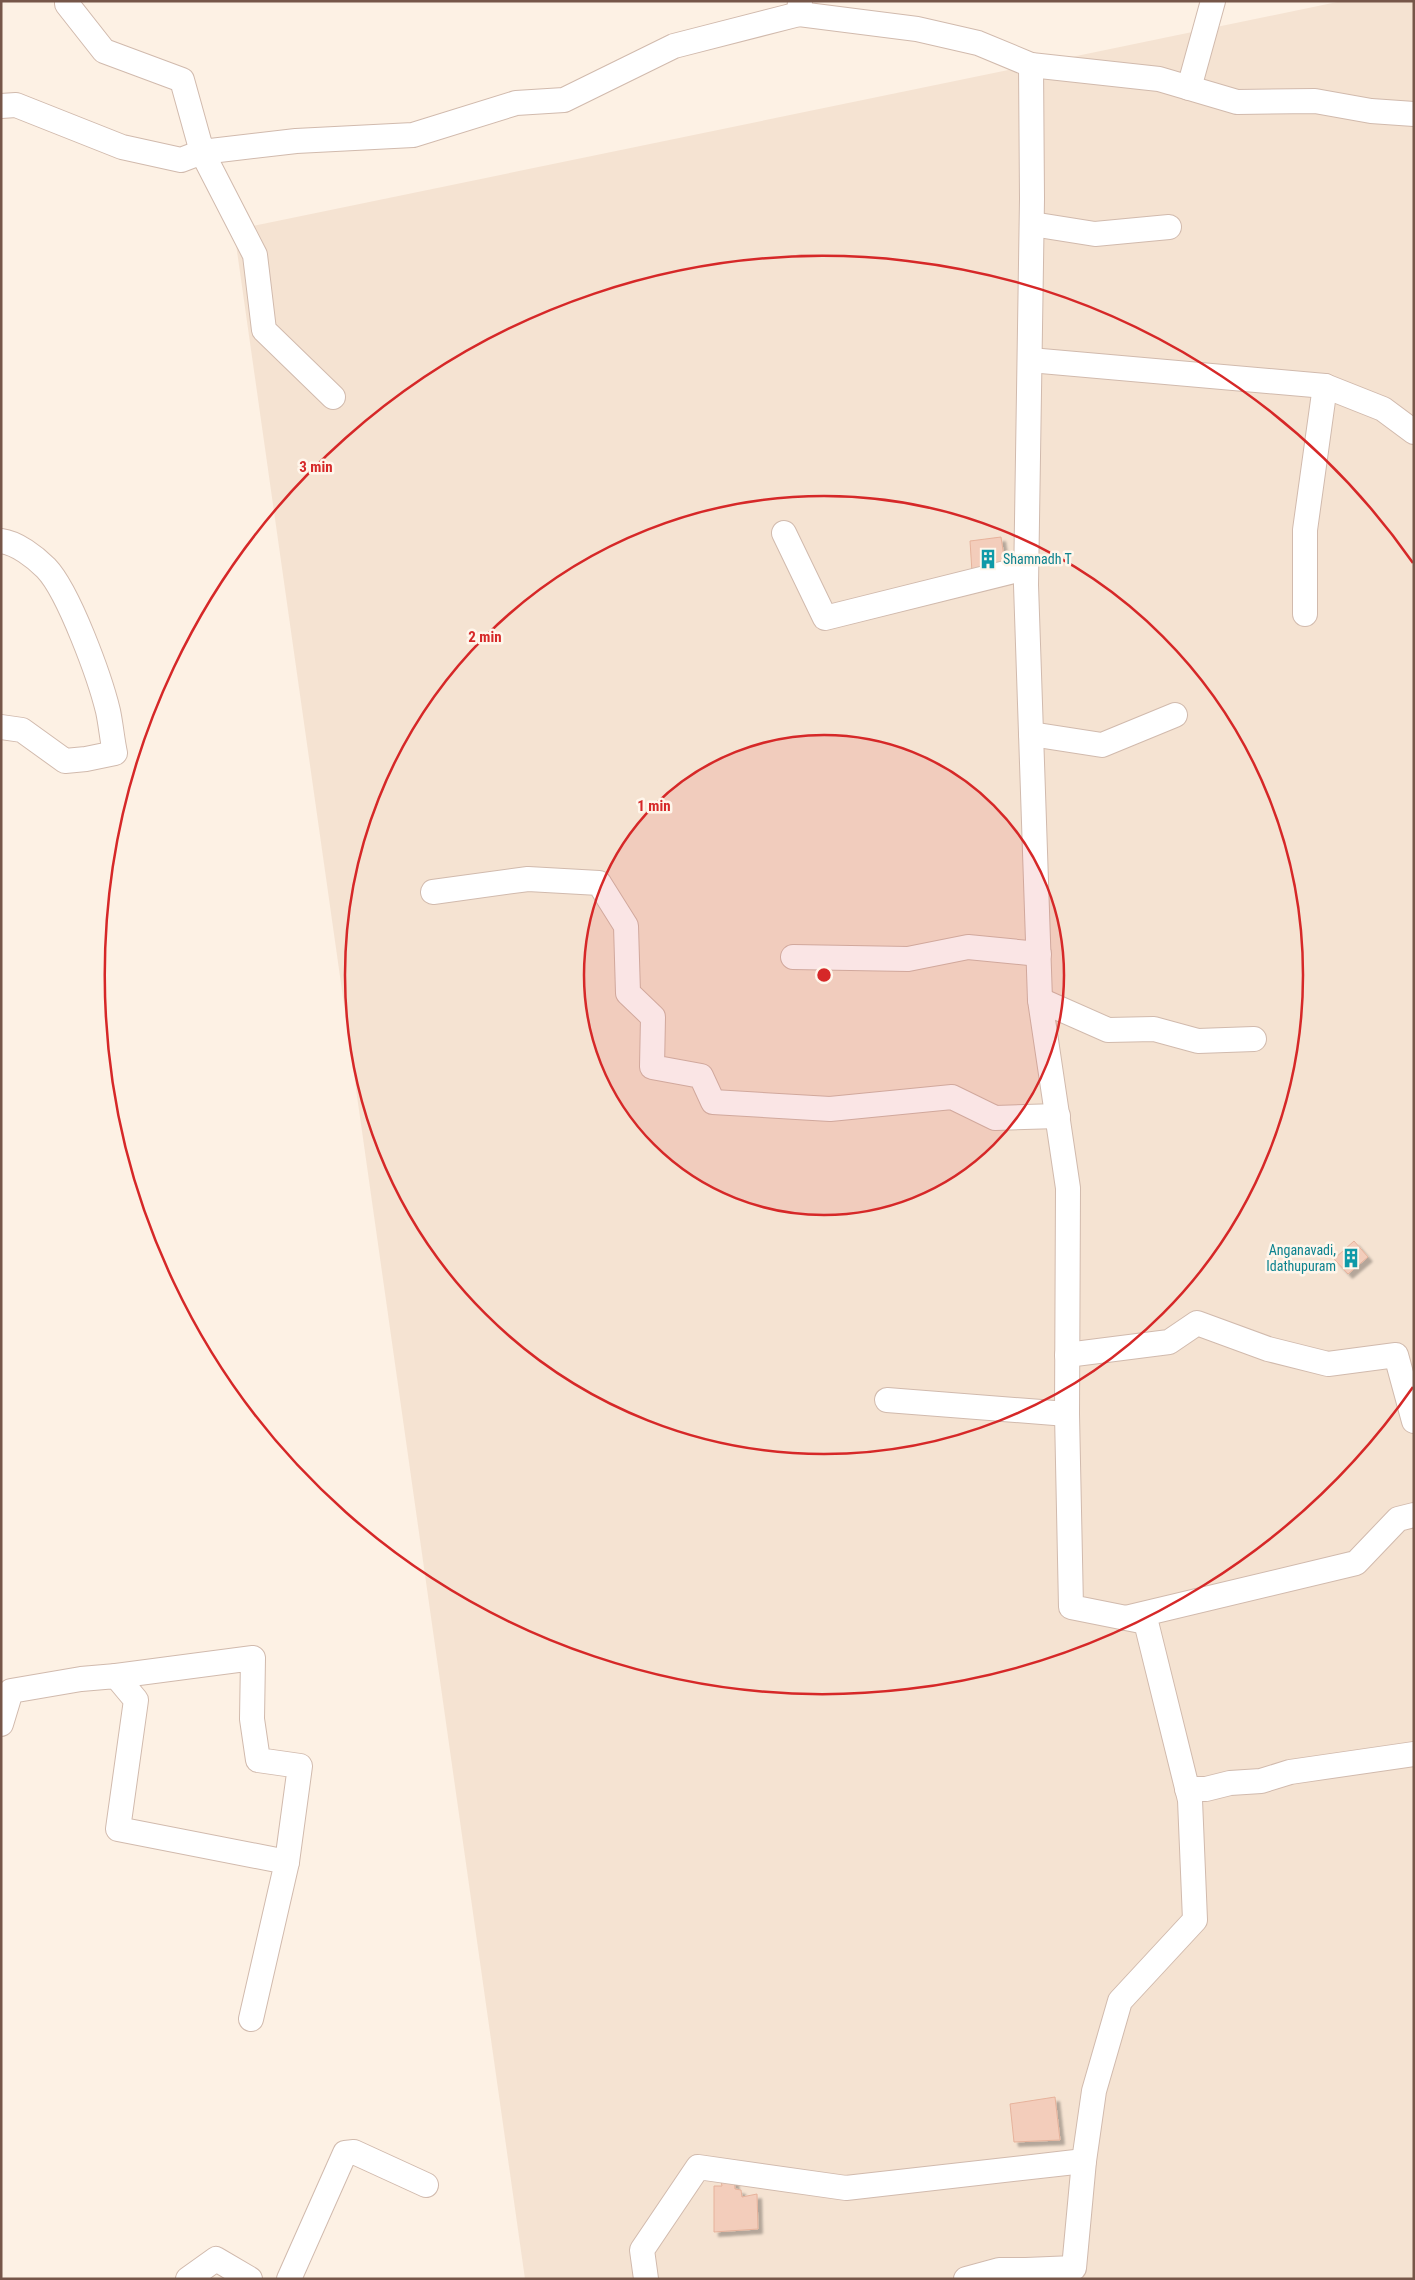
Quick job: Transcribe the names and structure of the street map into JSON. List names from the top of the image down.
{
  "places": {
    "building": ["Shamnadh T", "Anganavadi, Idathupuram"]
  },
  "rings": ["3 min", "2 min", "1 min"]
}
